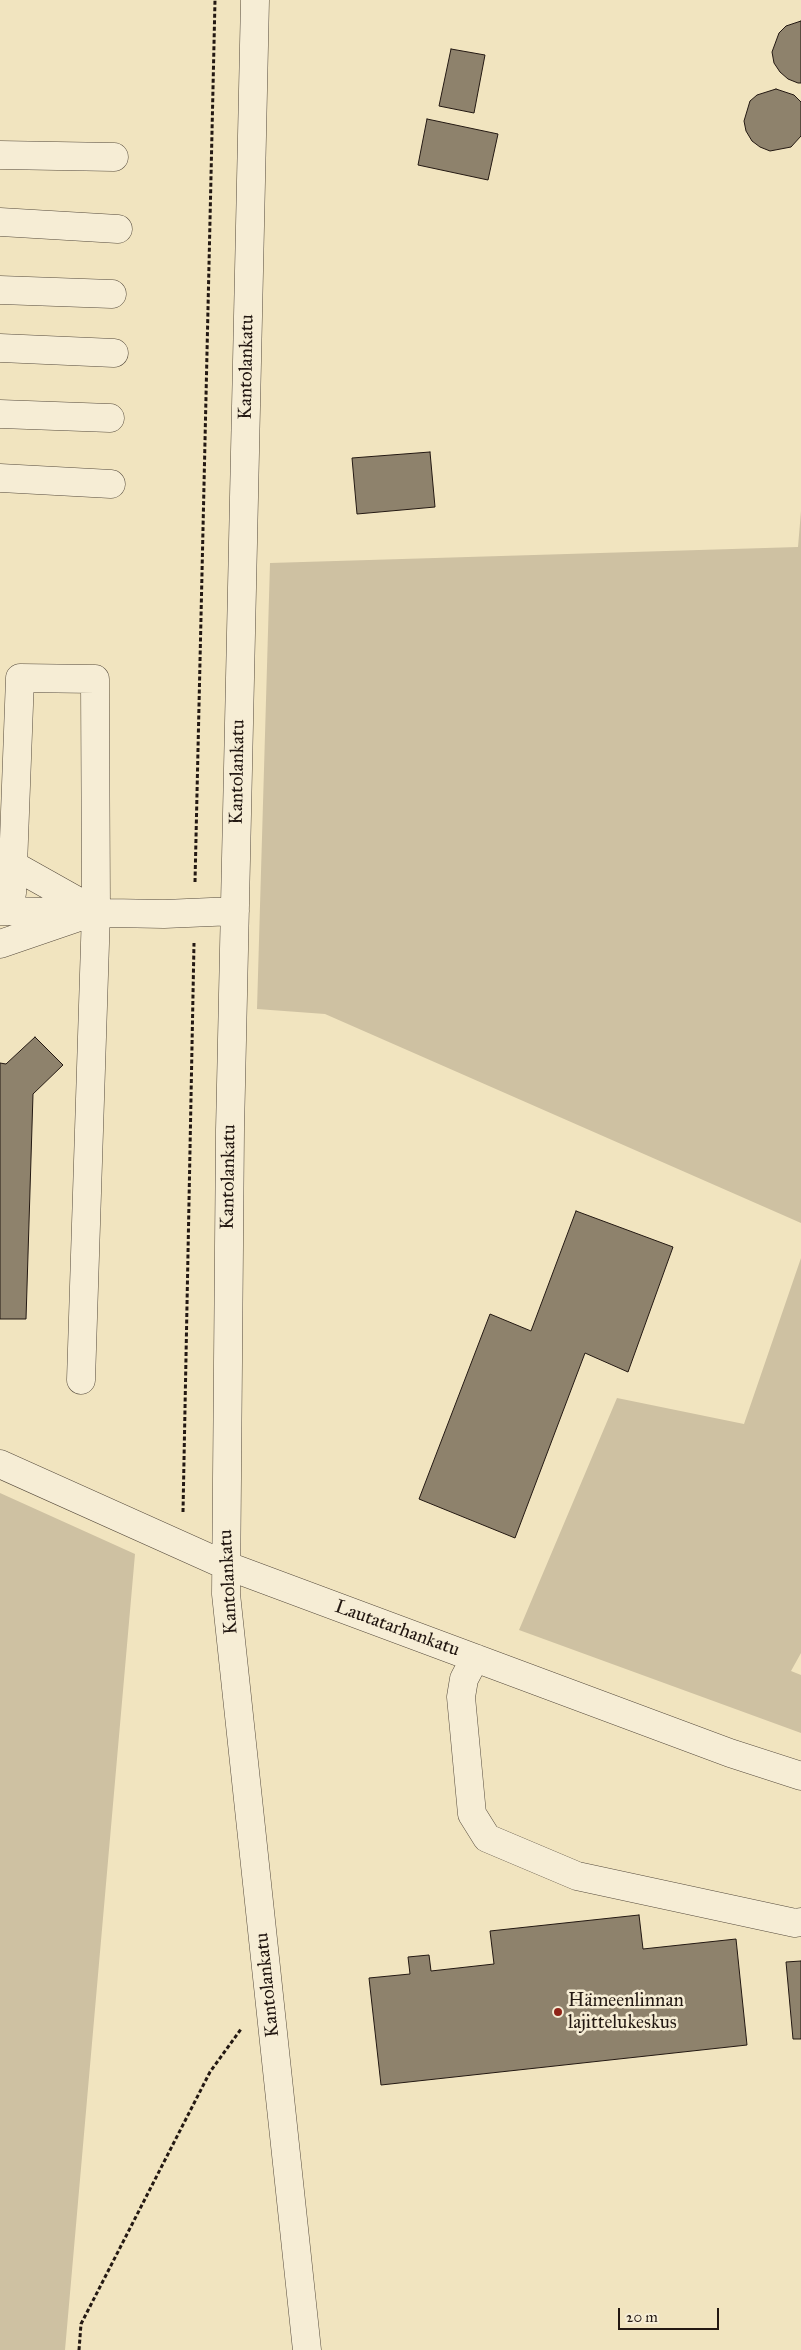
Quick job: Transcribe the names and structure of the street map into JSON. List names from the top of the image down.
{
  "streets": {
    "street": ["Kantolankatu", "Lautatarhankatu"]
  },
  "crossings": [
    ["Kantolankatu", "Lautatarhankatu"]
  ],
  "places": ["Hämeenlinnan lajittelukeskus"],
  "scale_bar": "20 m"
}
